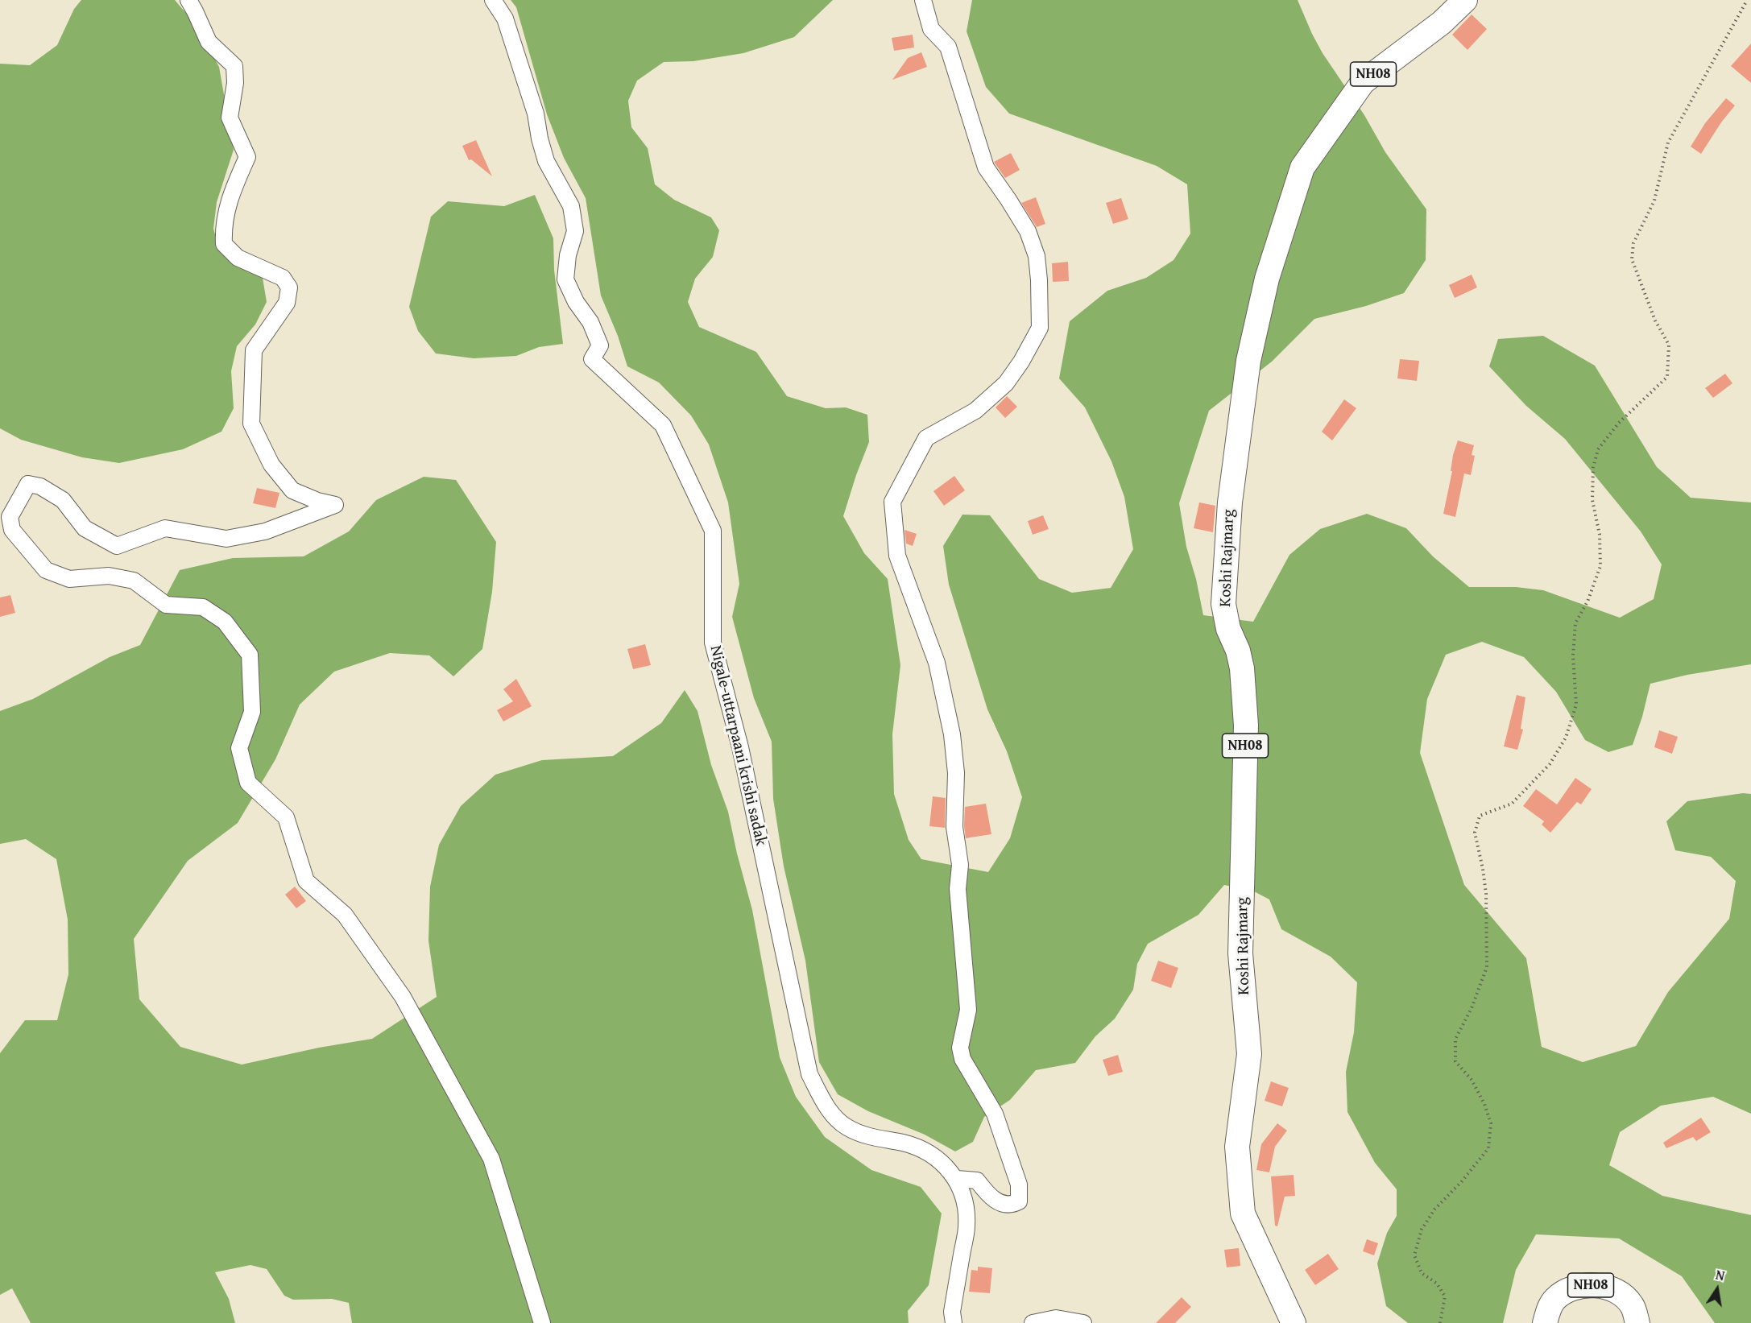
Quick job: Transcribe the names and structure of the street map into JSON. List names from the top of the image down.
{
  "streets": {
    "main road": ["NH08", "Koshi Rajmarg"],
    "street": ["Nigale-uttarpaani krishi sadak"]
  },
  "north": "top"
}
